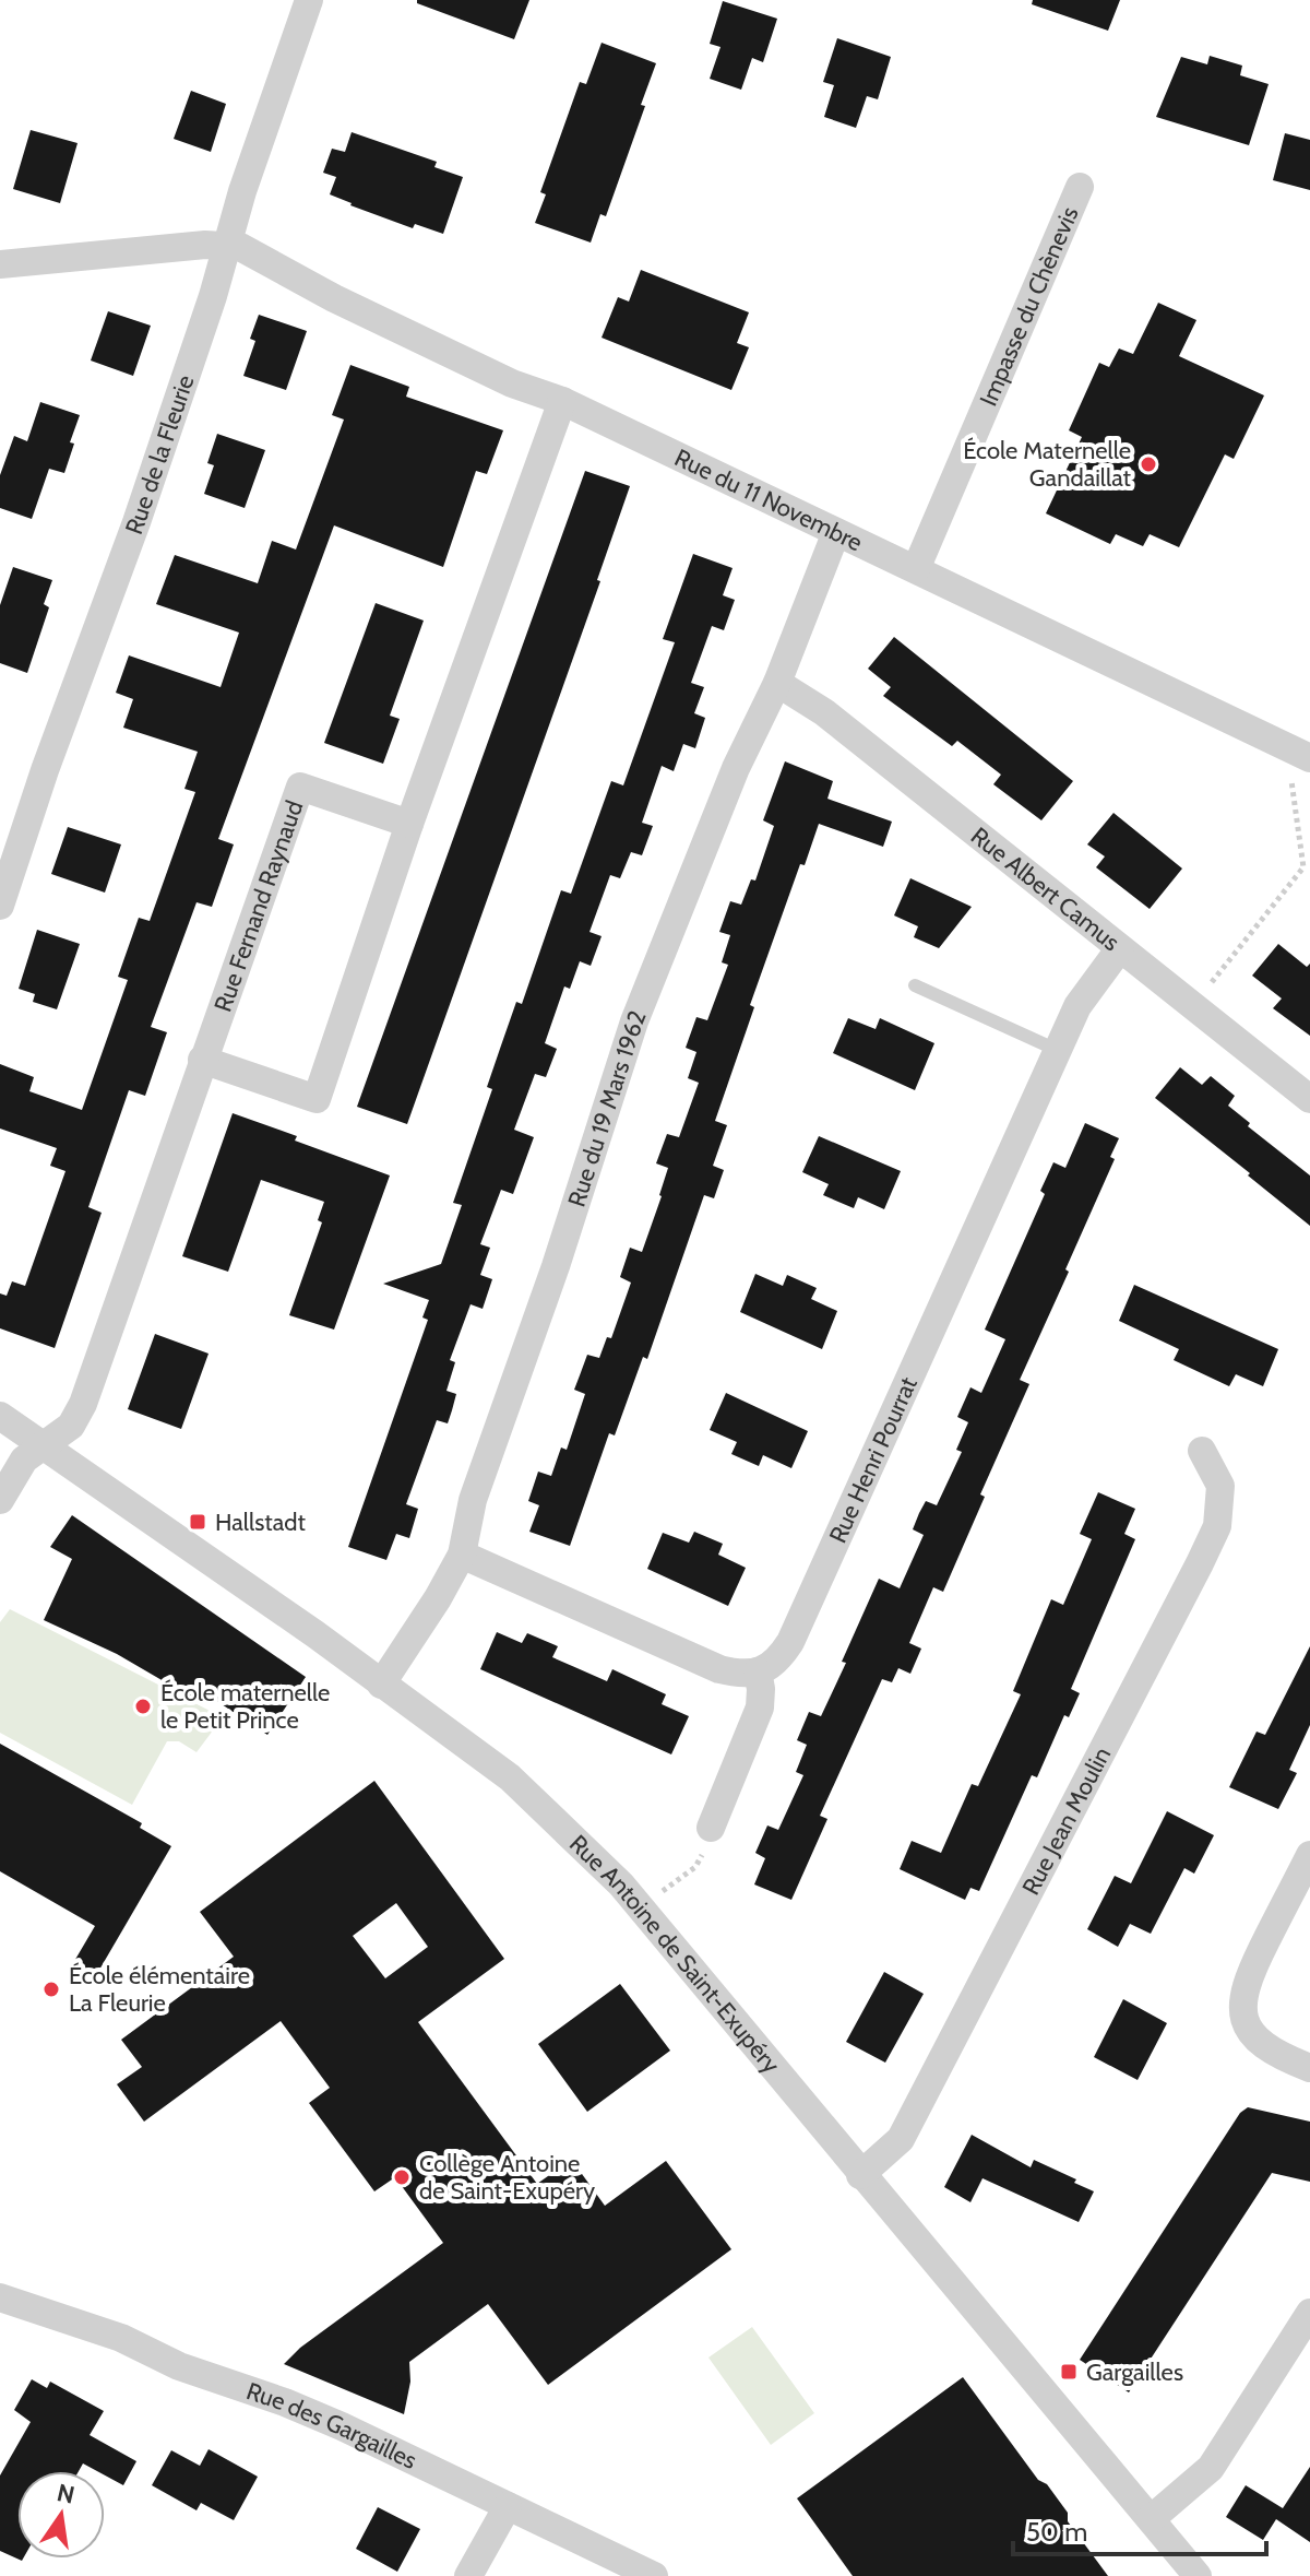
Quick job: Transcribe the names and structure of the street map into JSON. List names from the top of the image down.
{
  "streets": {
    "street": [
      "Impasse du Chènevis",
      "Rue de la Fleurie",
      "Rue du 11 Novembre",
      "Rue Albert Camus",
      "Rue Fernand Raynaud",
      "Rue du 19 Mars 1962",
      "Rue Henri Pourrat",
      "Rue Jean Moulin",
      "Rue Antoine de Saint-Exupéry",
      "Rue des Gargailles"
    ]
  },
  "crossings": [
    ["Impasse du Chènevis", "Rue du 11 Novembre"],
    ["Rue de la Fleurie", "Rue du 11 Novembre"],
    ["Rue du 11 Novembre", "Rue du 19 Mars 1962"],
    ["Rue Albert Camus", "Rue du 19 Mars 1962"],
    ["Rue Albert Camus", "Rue Henri Pourrat"],
    ["Rue Fernand Raynaud", "Rue Antoine de Saint-Exupéry"],
    ["Rue du 19 Mars 1962", "Rue Antoine de Saint-Exupéry"],
    ["Rue Jean Moulin", "Rue Antoine de Saint-Exupéry"]
  ],
  "places": {
    "other": [
      "École Maternelle Gandaillat",
      "École maternelle le Petit Prince",
      "École élémentaire La Fleurie",
      "Collège Antoine de Saint-Exupéry"
    ],
    "transit": ["Hallstadt", "Gargailles"]
  },
  "scale_bar": "50 m",
  "north": "top"
}
